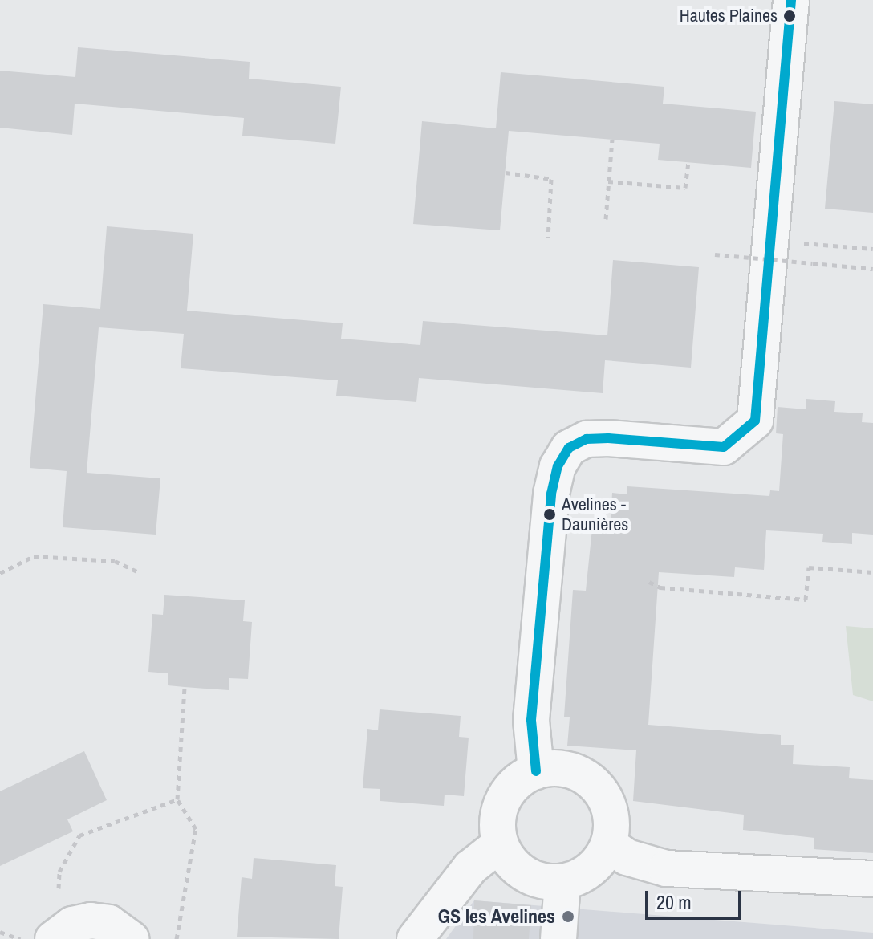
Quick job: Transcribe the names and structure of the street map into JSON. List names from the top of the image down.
{
  "places": ["Hautes Plaines", "Avelines - Daunières", "GS les Avelines"],
  "scale_bar": "20 m"
}
